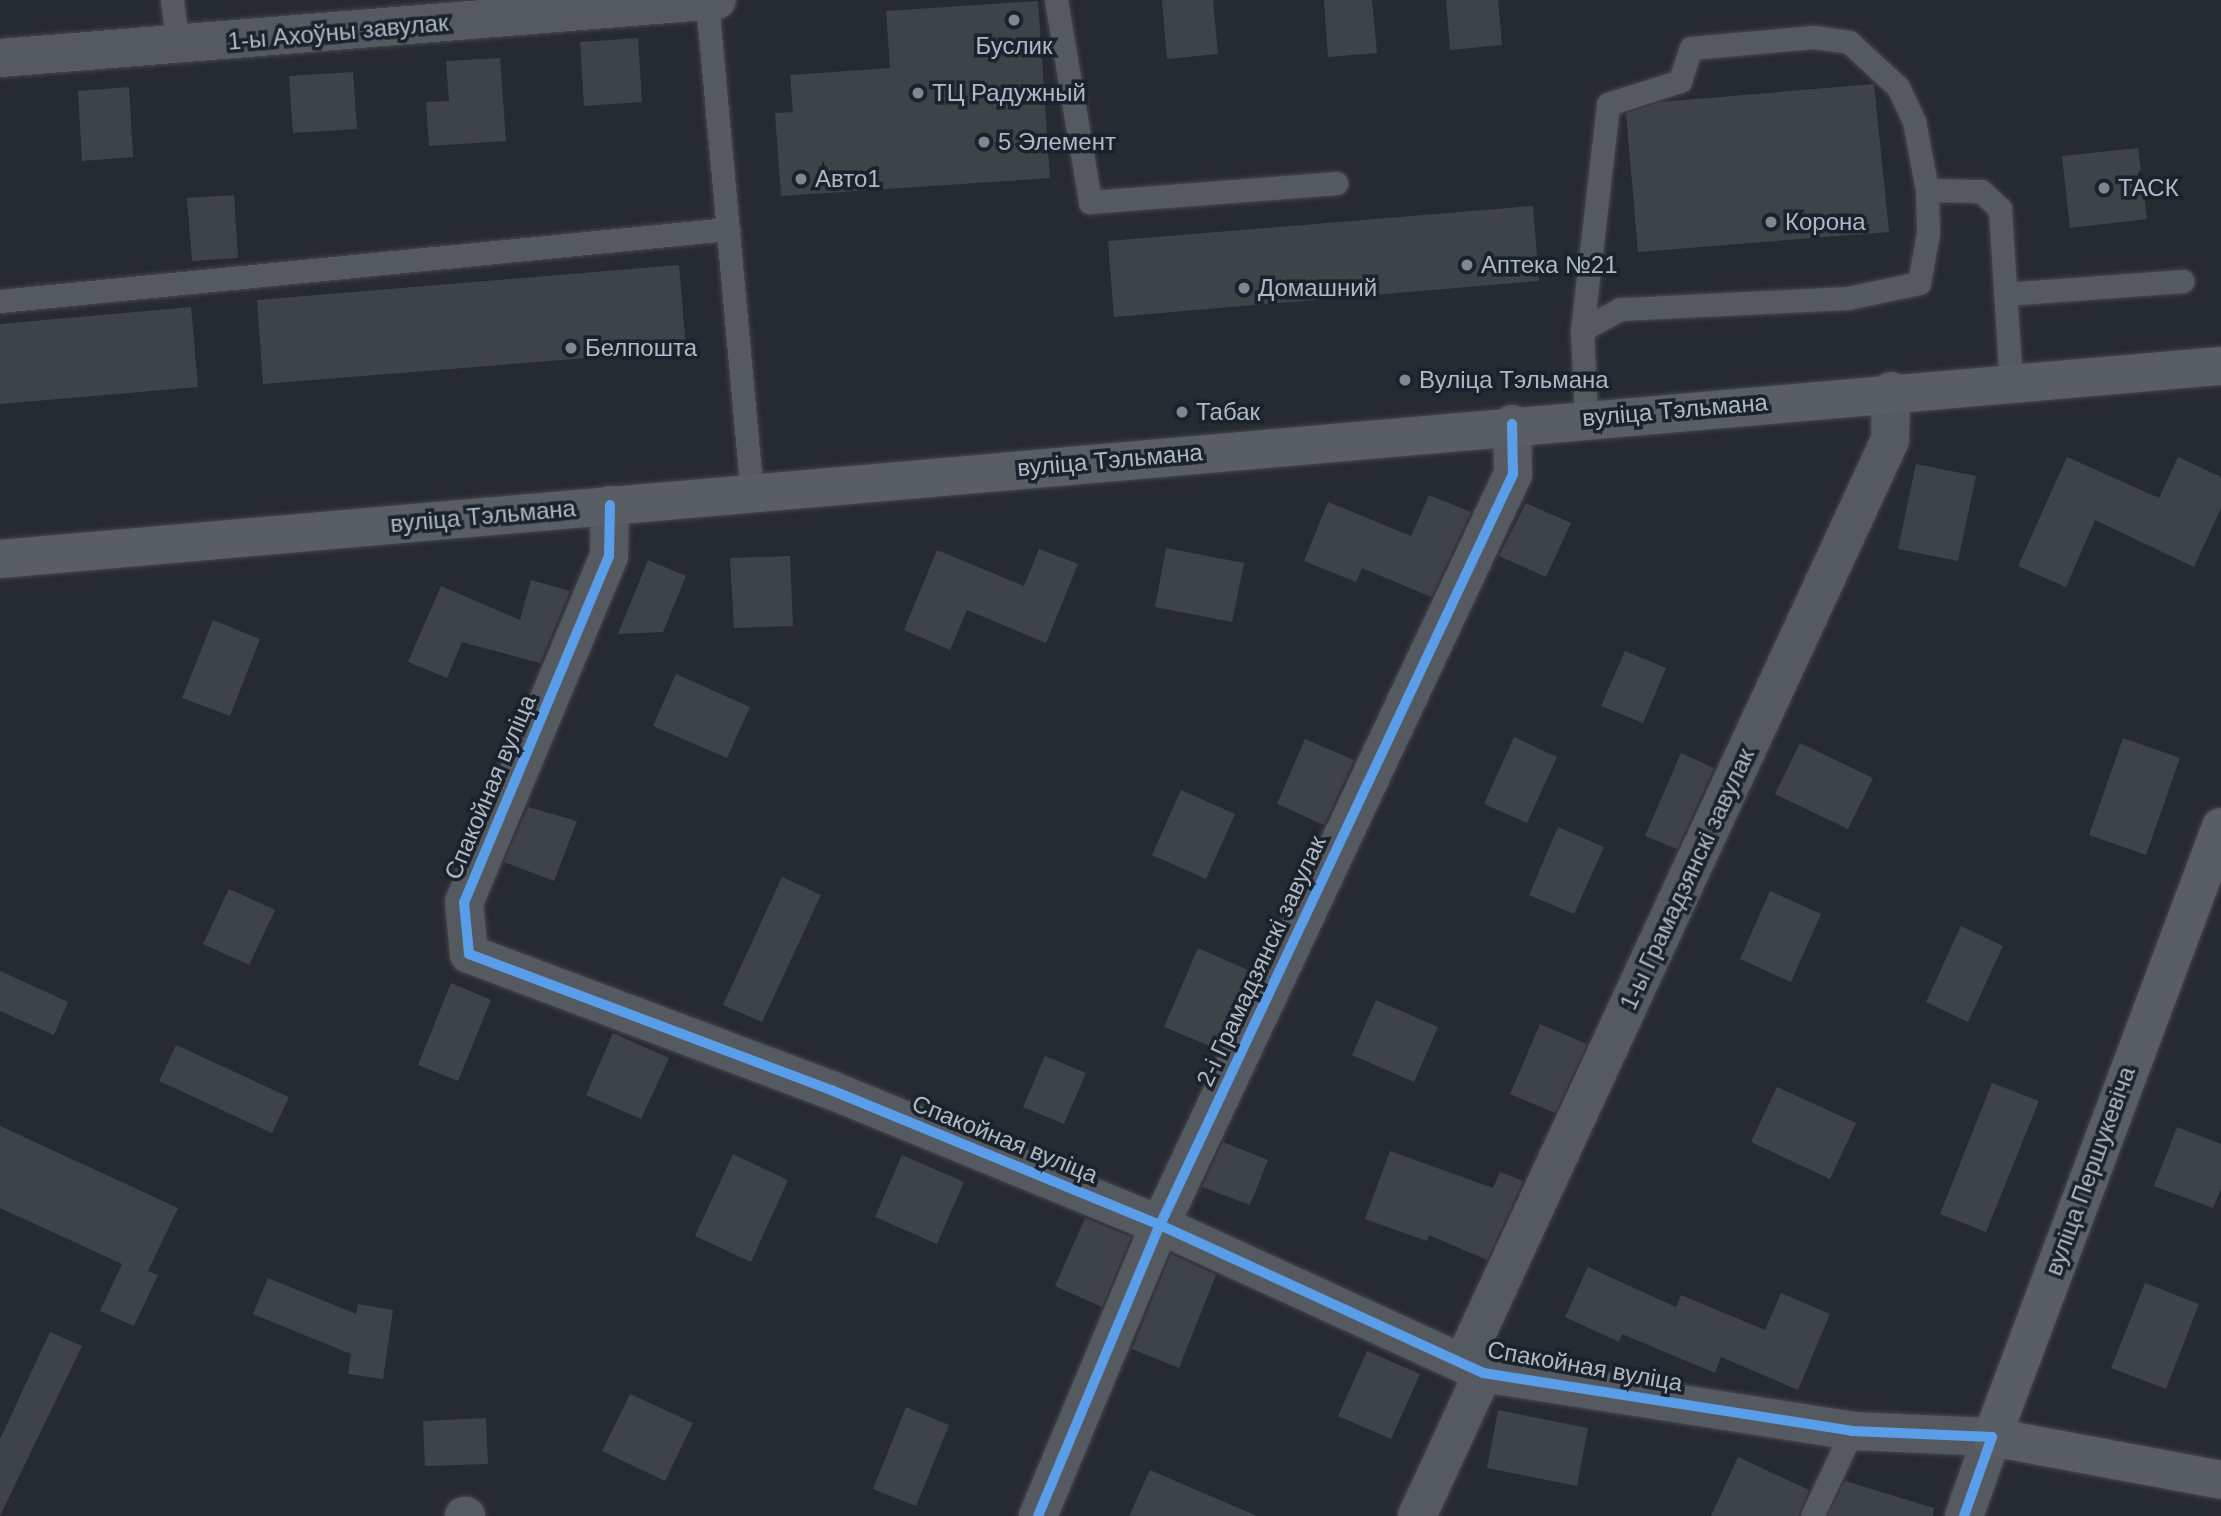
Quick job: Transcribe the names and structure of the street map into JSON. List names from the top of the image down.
{
  "streets": {
    "main road": ["вуліца Тэльмана", "Спакойная вуліца", "вуліца Першукевіча"],
    "street": ["1-ы Ахоўны завулак", "1-ы Грамадзянскі завулак", "2-і Грамадзянскі завулак"]
  },
  "crossings": [
    ["вуліца Тэльмана", "Спакойная вуліца"],
    ["вуліца Тэльмана", "1-ы Грамадзянскі завулак"],
    ["вуліца Тэльмана", "2-і Грамадзянскі завулак"],
    ["Спакойная вуліца", "1-ы Грамадзянскі завулак"],
    ["Спакойная вуліца", "2-і Грамадзянскі завулак"],
    ["Спакойная вуліца", "вуліца Першукевіча"]
  ],
  "places": [
    "Буслик",
    "ТЦ Радужный",
    "5 Элемент",
    "Авто1",
    "ТАСК",
    "Корона",
    "Аптека №21",
    "Домашний",
    "Белпошта",
    "Вуліца Тэльмана",
    "Табак"
  ]
}
